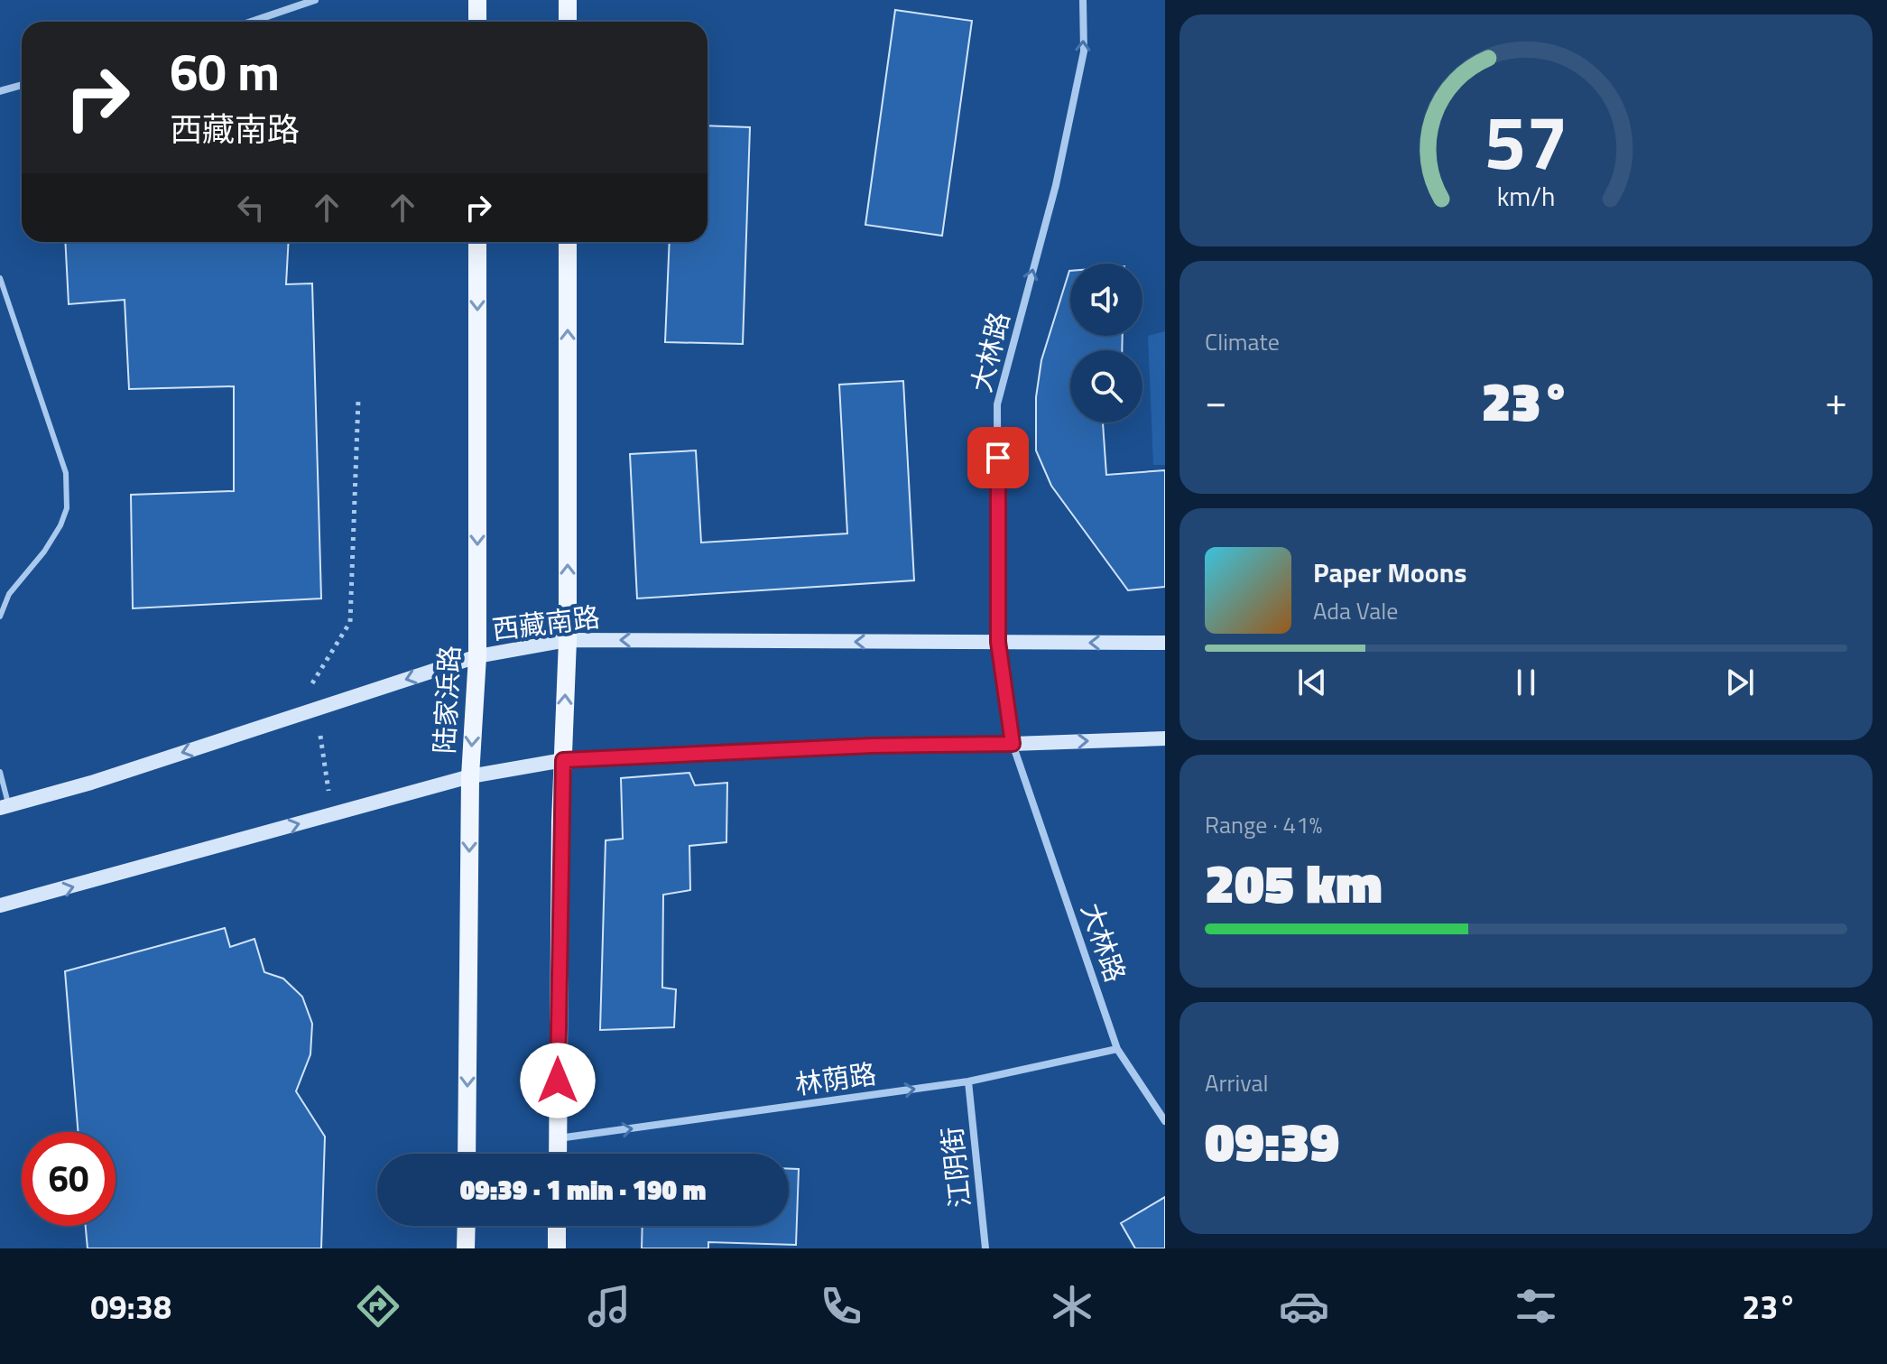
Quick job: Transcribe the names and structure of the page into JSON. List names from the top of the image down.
{
  "streets": {
    "main road": ["西藏南路", "陆家浜路"],
    "street": ["大林路", "林荫路", "江阴街"]
  },
  "crossings": [
    ["大林路", "西藏南路"],
    ["大林路", "林荫路"],
    ["西藏南路", "陆家浜路"],
    ["林荫路", "江阴街"]
  ],
  "one_way": ["大林路", "林荫路"],
  "page": {
    "turn": ["60 m", "西藏南路"],
    "tile": [
      "Climate",
      ["Range · 41%", "205 km"],
      ["Arrival", "09:39"]
    ],
    "heat": ["−", "23°", "+"],
    "song": ["Paper Moons", "Ada Vale"],
    "limit": "60",
    "trip": "09:39 · 1 min · 190 m",
    "tabs": ["09:38", "23°"],
    "gauge": ["57", "km/h"]
  }
}
